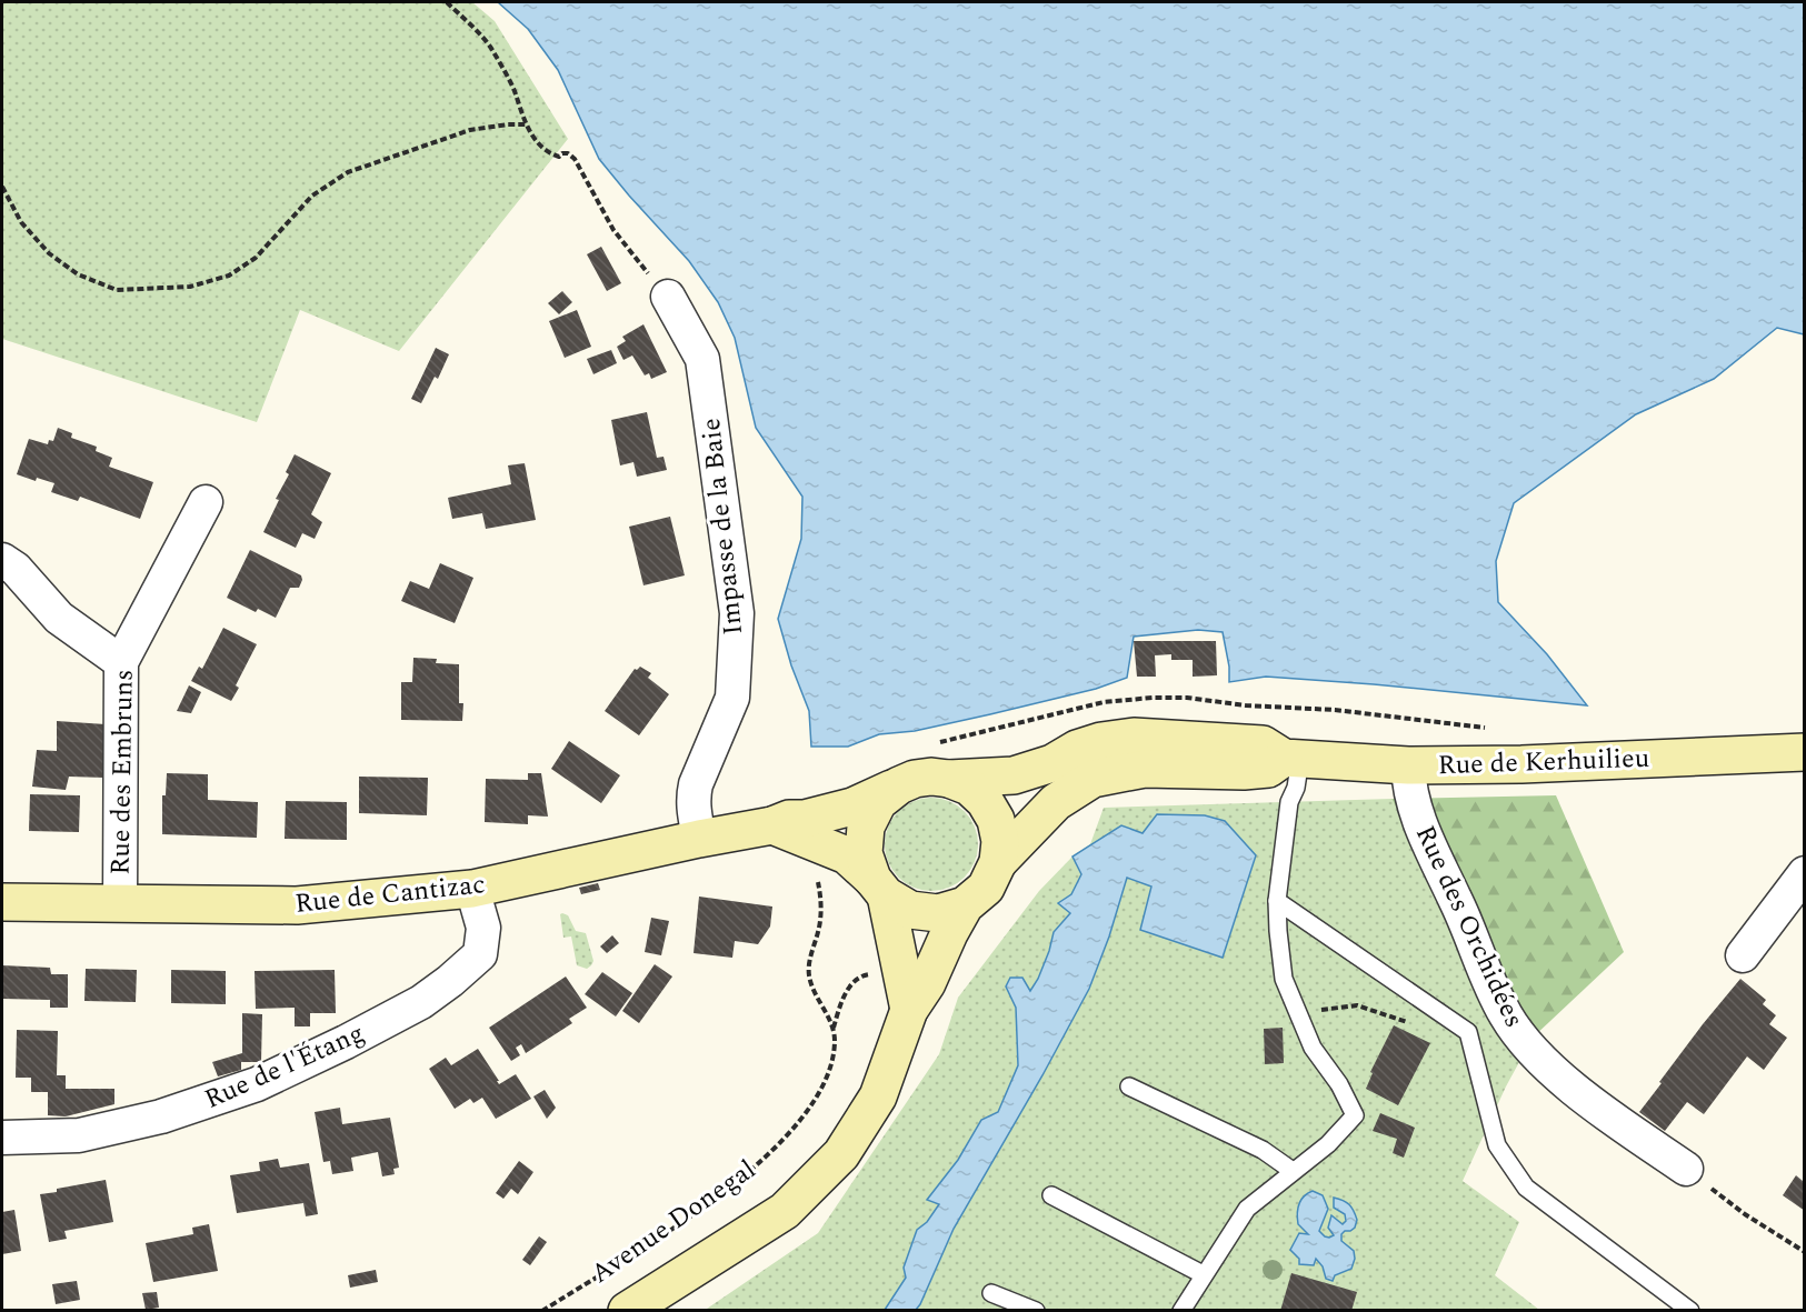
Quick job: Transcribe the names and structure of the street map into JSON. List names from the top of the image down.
{
  "streets": {
    "main road": ["Rue de Kerhuilieu", "Rue de Cantizac", "Avenue Donegal"],
    "street": [
      "Impasse de la Baie",
      "Rue des Embruns",
      "Rue des Orchidées",
      "Rue de l'Étang"
    ]
  },
  "crossings": [
    ["Impasse de la Baie", "Rue de Cantizac"],
    ["Rue de Kerhuilieu", "Rue de Cantizac"],
    ["Rue de Kerhuilieu", "Rue des Orchidées"],
    ["Rue de Kerhuilieu", "Avenue Donegal"],
    ["Rue des Embruns", "Rue de Cantizac"],
    ["Rue de Cantizac", "Rue de l'Étang"],
    ["Rue de Cantizac", "Avenue Donegal"]
  ]
}
